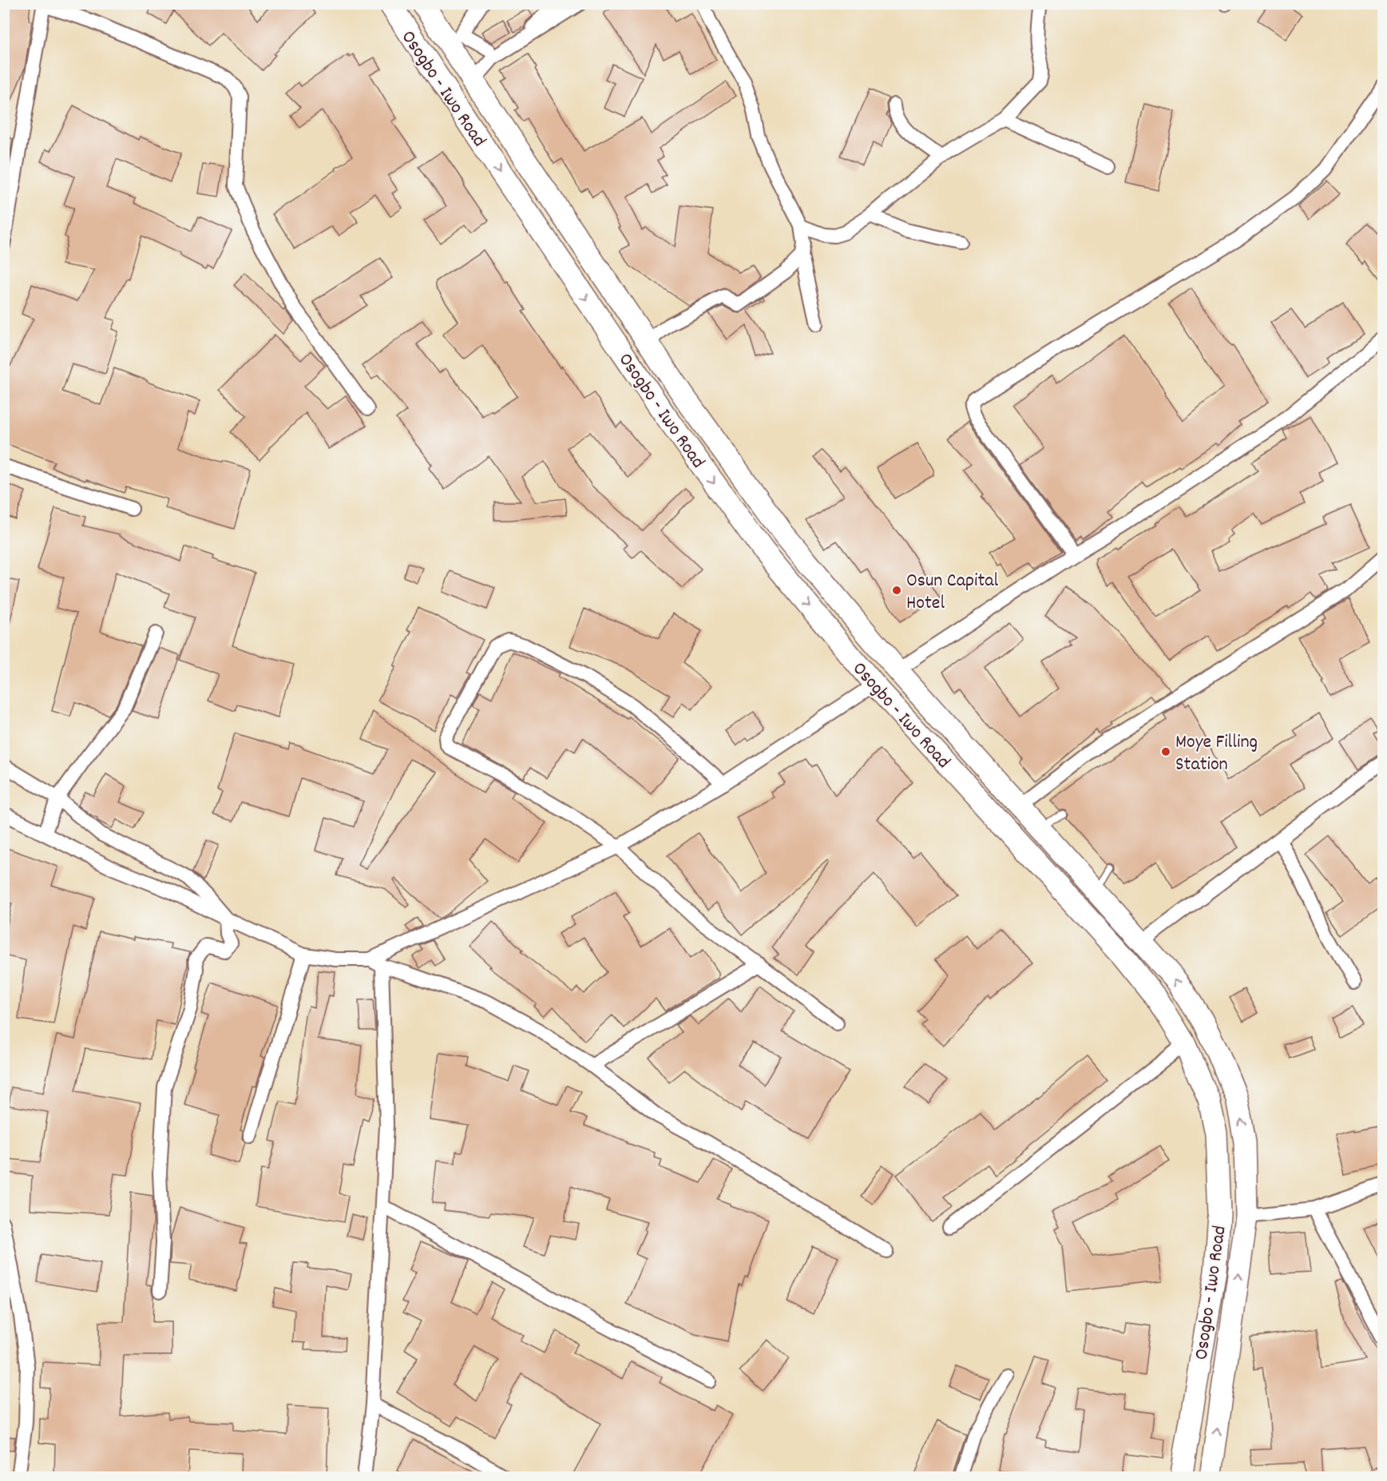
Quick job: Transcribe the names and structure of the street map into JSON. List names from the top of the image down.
{
  "streets": {
    "main road": ["Osogbo - Iwo Road"]
  },
  "places": ["Osun Capital Hotel", "Moye Filling Station"]
}
